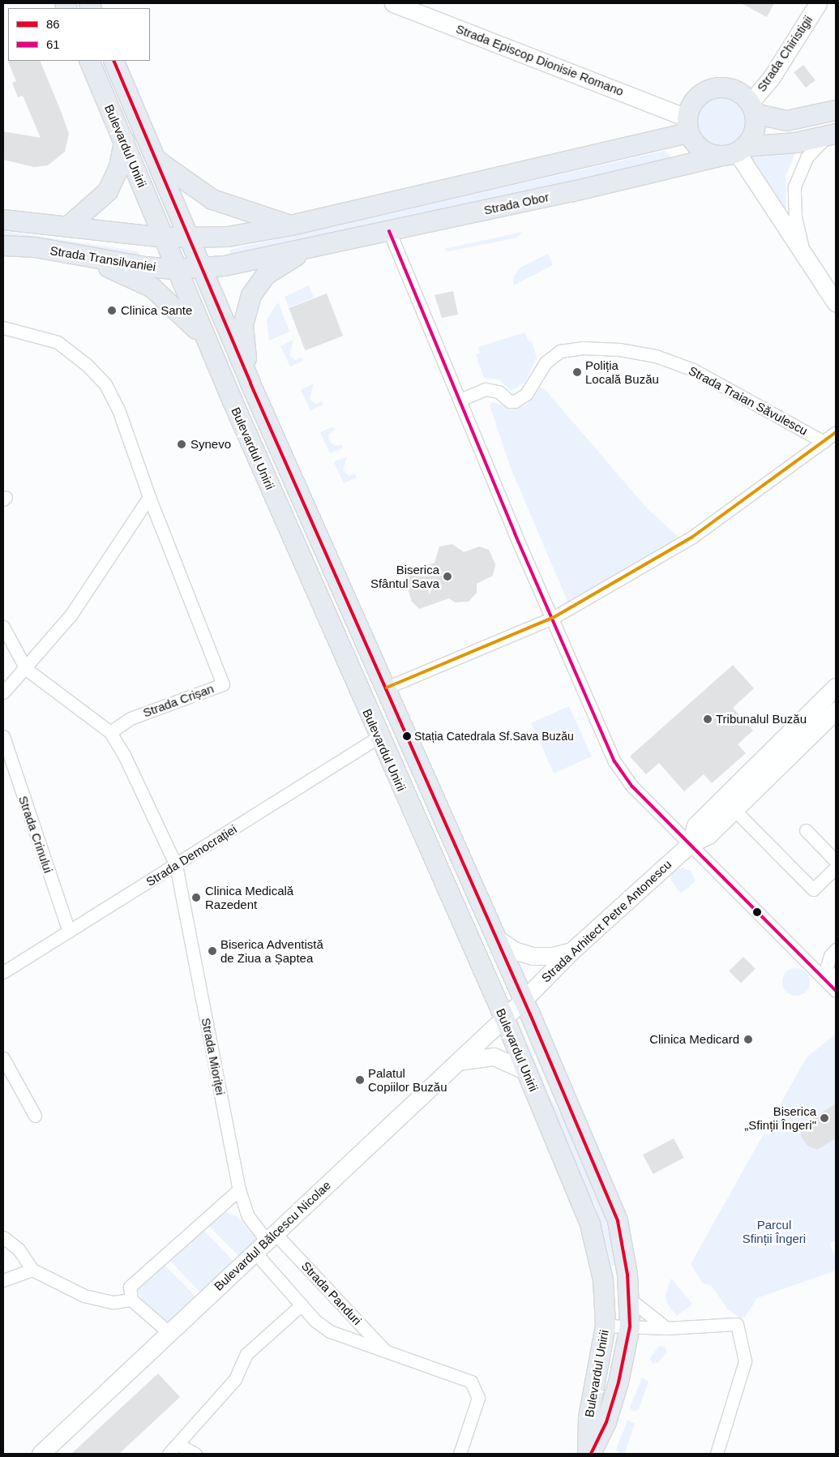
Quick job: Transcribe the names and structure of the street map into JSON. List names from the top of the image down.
{
  "streets": {
    "main road": ["Bulevardul Unirii", "Strada Obor", "Strada Transilvaniei"],
    "street": [
      "Strada Chiristigii",
      "Strada Episcop Dionisie Romano",
      "Strada Traian Săvulescu",
      "Strada Crișan",
      "Strada Crinului",
      "Strada Democrației",
      "Strada Arhitect Petre Antonescu",
      "Strada Mioriței",
      "Bulevardul Bălcescu Nicolae",
      "Strada Panduri"
    ]
  },
  "crossings": [
    ["Strada Chiristigii", "Strada Episcop Dionisie Romano"],
    ["Strada Chiristigii", "Strada Obor"],
    ["Strada Episcop Dionisie Romano", "Strada Obor"],
    ["Bulevardul Unirii", "Strada Obor"],
    ["Bulevardul Unirii", "Strada Transilvaniei"],
    ["Bulevardul Unirii", "Strada Democrației"],
    ["Bulevardul Unirii", "Strada Arhitect Petre Antonescu"],
    ["Bulevardul Unirii", "Bulevardul Bălcescu Nicolae"],
    ["Strada Obor", "Strada Transilvaniei"],
    ["Strada Crinului", "Strada Democrației"],
    ["Strada Democrației", "Strada Mioriței"],
    ["Strada Arhitect Petre Antonescu", "Bulevardul Bălcescu Nicolae"],
    ["Strada Mioriței", "Bulevardul Bălcescu Nicolae"],
    ["Strada Mioriței", "Strada Panduri"],
    ["Bulevardul Bălcescu Nicolae", "Strada Panduri"]
  ],
  "parks": ["Parcul Sfinții Îngeri"],
  "places": [
    "Clinica Sante",
    "Poliția Locală Buzău",
    "Synevo",
    "Biserica Sfântul Sava",
    "Tribunalul Buzău",
    "Stația Catedrala Sf.Sava Buzău",
    "Clinica Medicală Razedent",
    "Biserica Adventistă de Ziua a Șaptea",
    "Clinica Medicard",
    "Palatul Copiilor Buzău",
    "Biserica „Sfinții Îngeri\""
  ],
  "lines": ["transit line 86", "transit line 61"],
  "legend": ["86", "61"]
}
